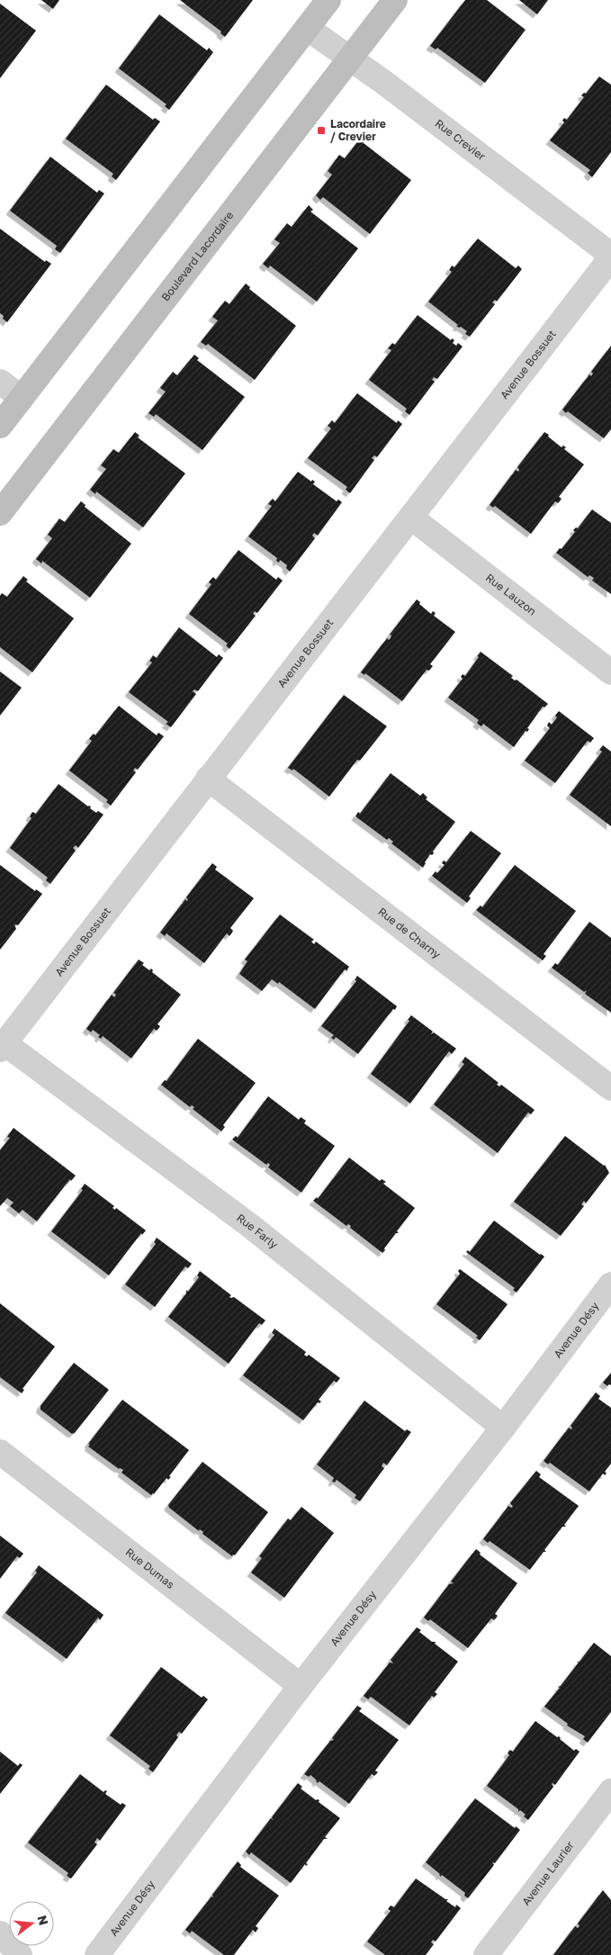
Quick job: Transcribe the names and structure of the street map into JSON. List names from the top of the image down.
{
  "streets": {
    "main road": ["Boulevard Lacordaire"],
    "street": [
      "Rue Crevier",
      "Avenue Bossuet",
      "Rue Lauzon",
      "Rue de Charny",
      "Rue Farly",
      "Avenue Désy",
      "Rue Dumas",
      "Avenue Laurier"
    ]
  },
  "crossings": [
    ["Rue Crevier", "Boulevard Lacordaire"],
    ["Rue Crevier", "Avenue Bossuet"],
    ["Avenue Bossuet", "Rue Lauzon"],
    ["Avenue Bossuet", "Rue de Charny"],
    ["Avenue Bossuet", "Rue Farly"],
    ["Rue Farly", "Avenue Désy"],
    ["Avenue Désy", "Rue Dumas"]
  ],
  "places": {
    "transit": ["Lacordaire / Crevier"]
  },
  "north": "right"
}
